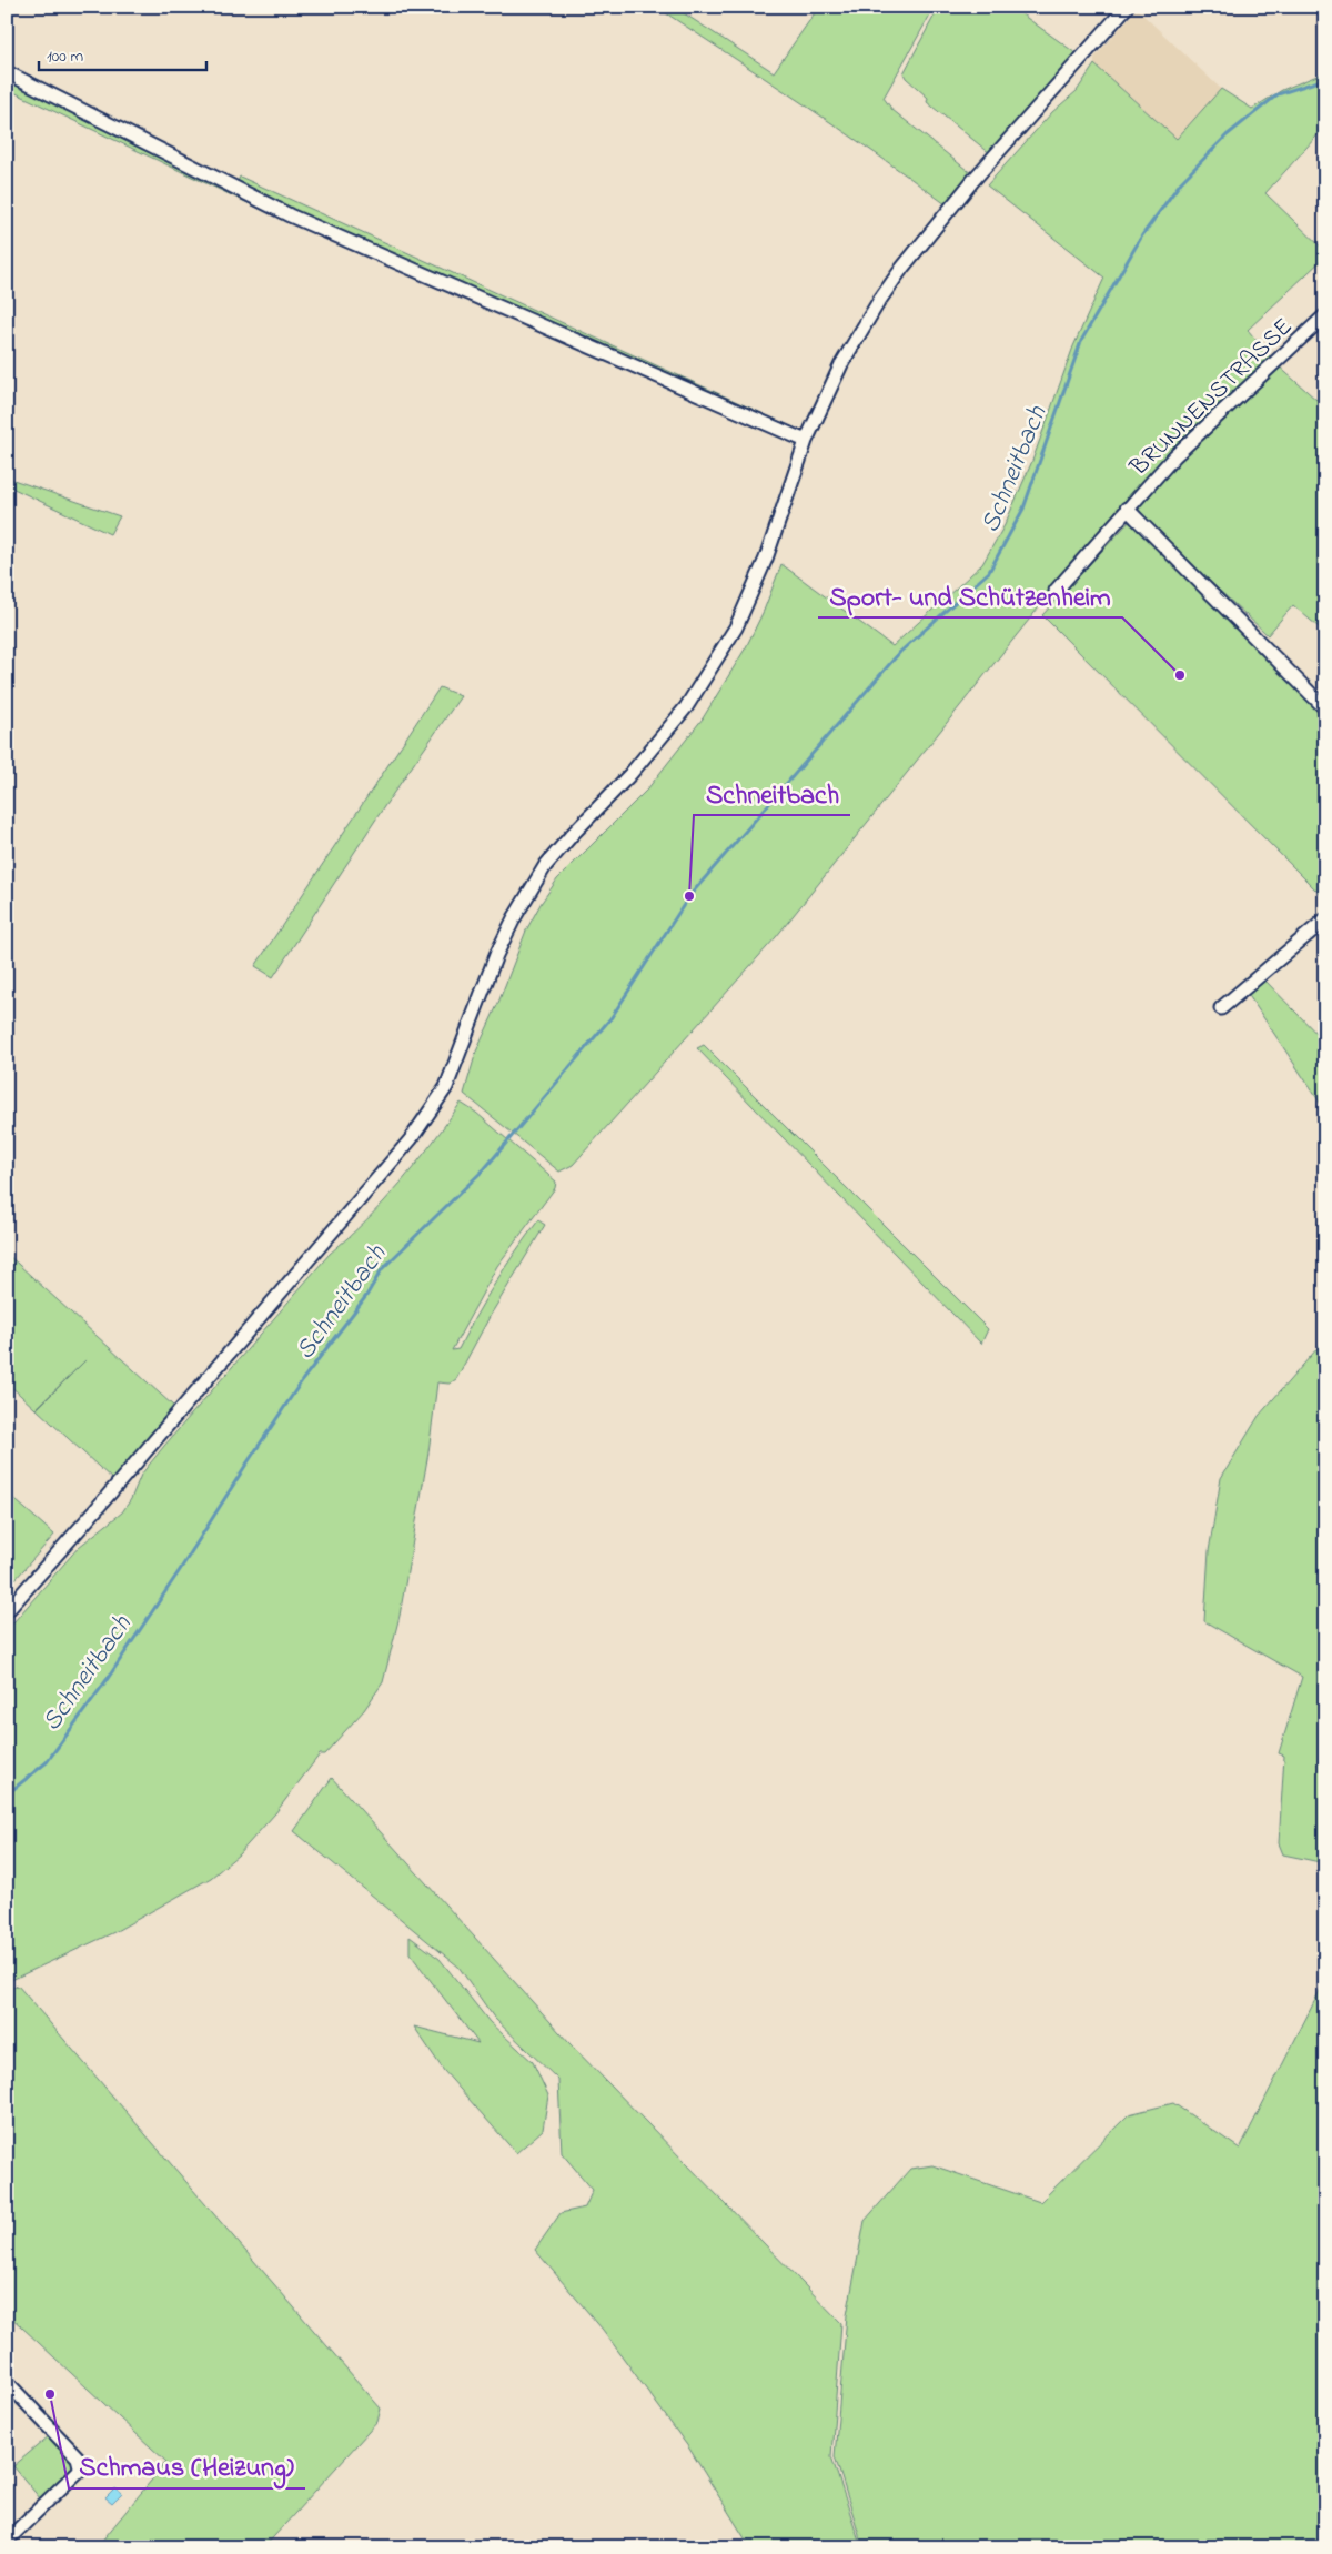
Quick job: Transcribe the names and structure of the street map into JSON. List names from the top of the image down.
{
  "streets": {
    "street": ["BRUNNENSTRASSE"]
  },
  "water": ["Schneitbach"],
  "places": ["Sport- und Schützenheim", "Schneitbach", "Schmaus (Heizung)"],
  "scale_bar": "100 m"
}
